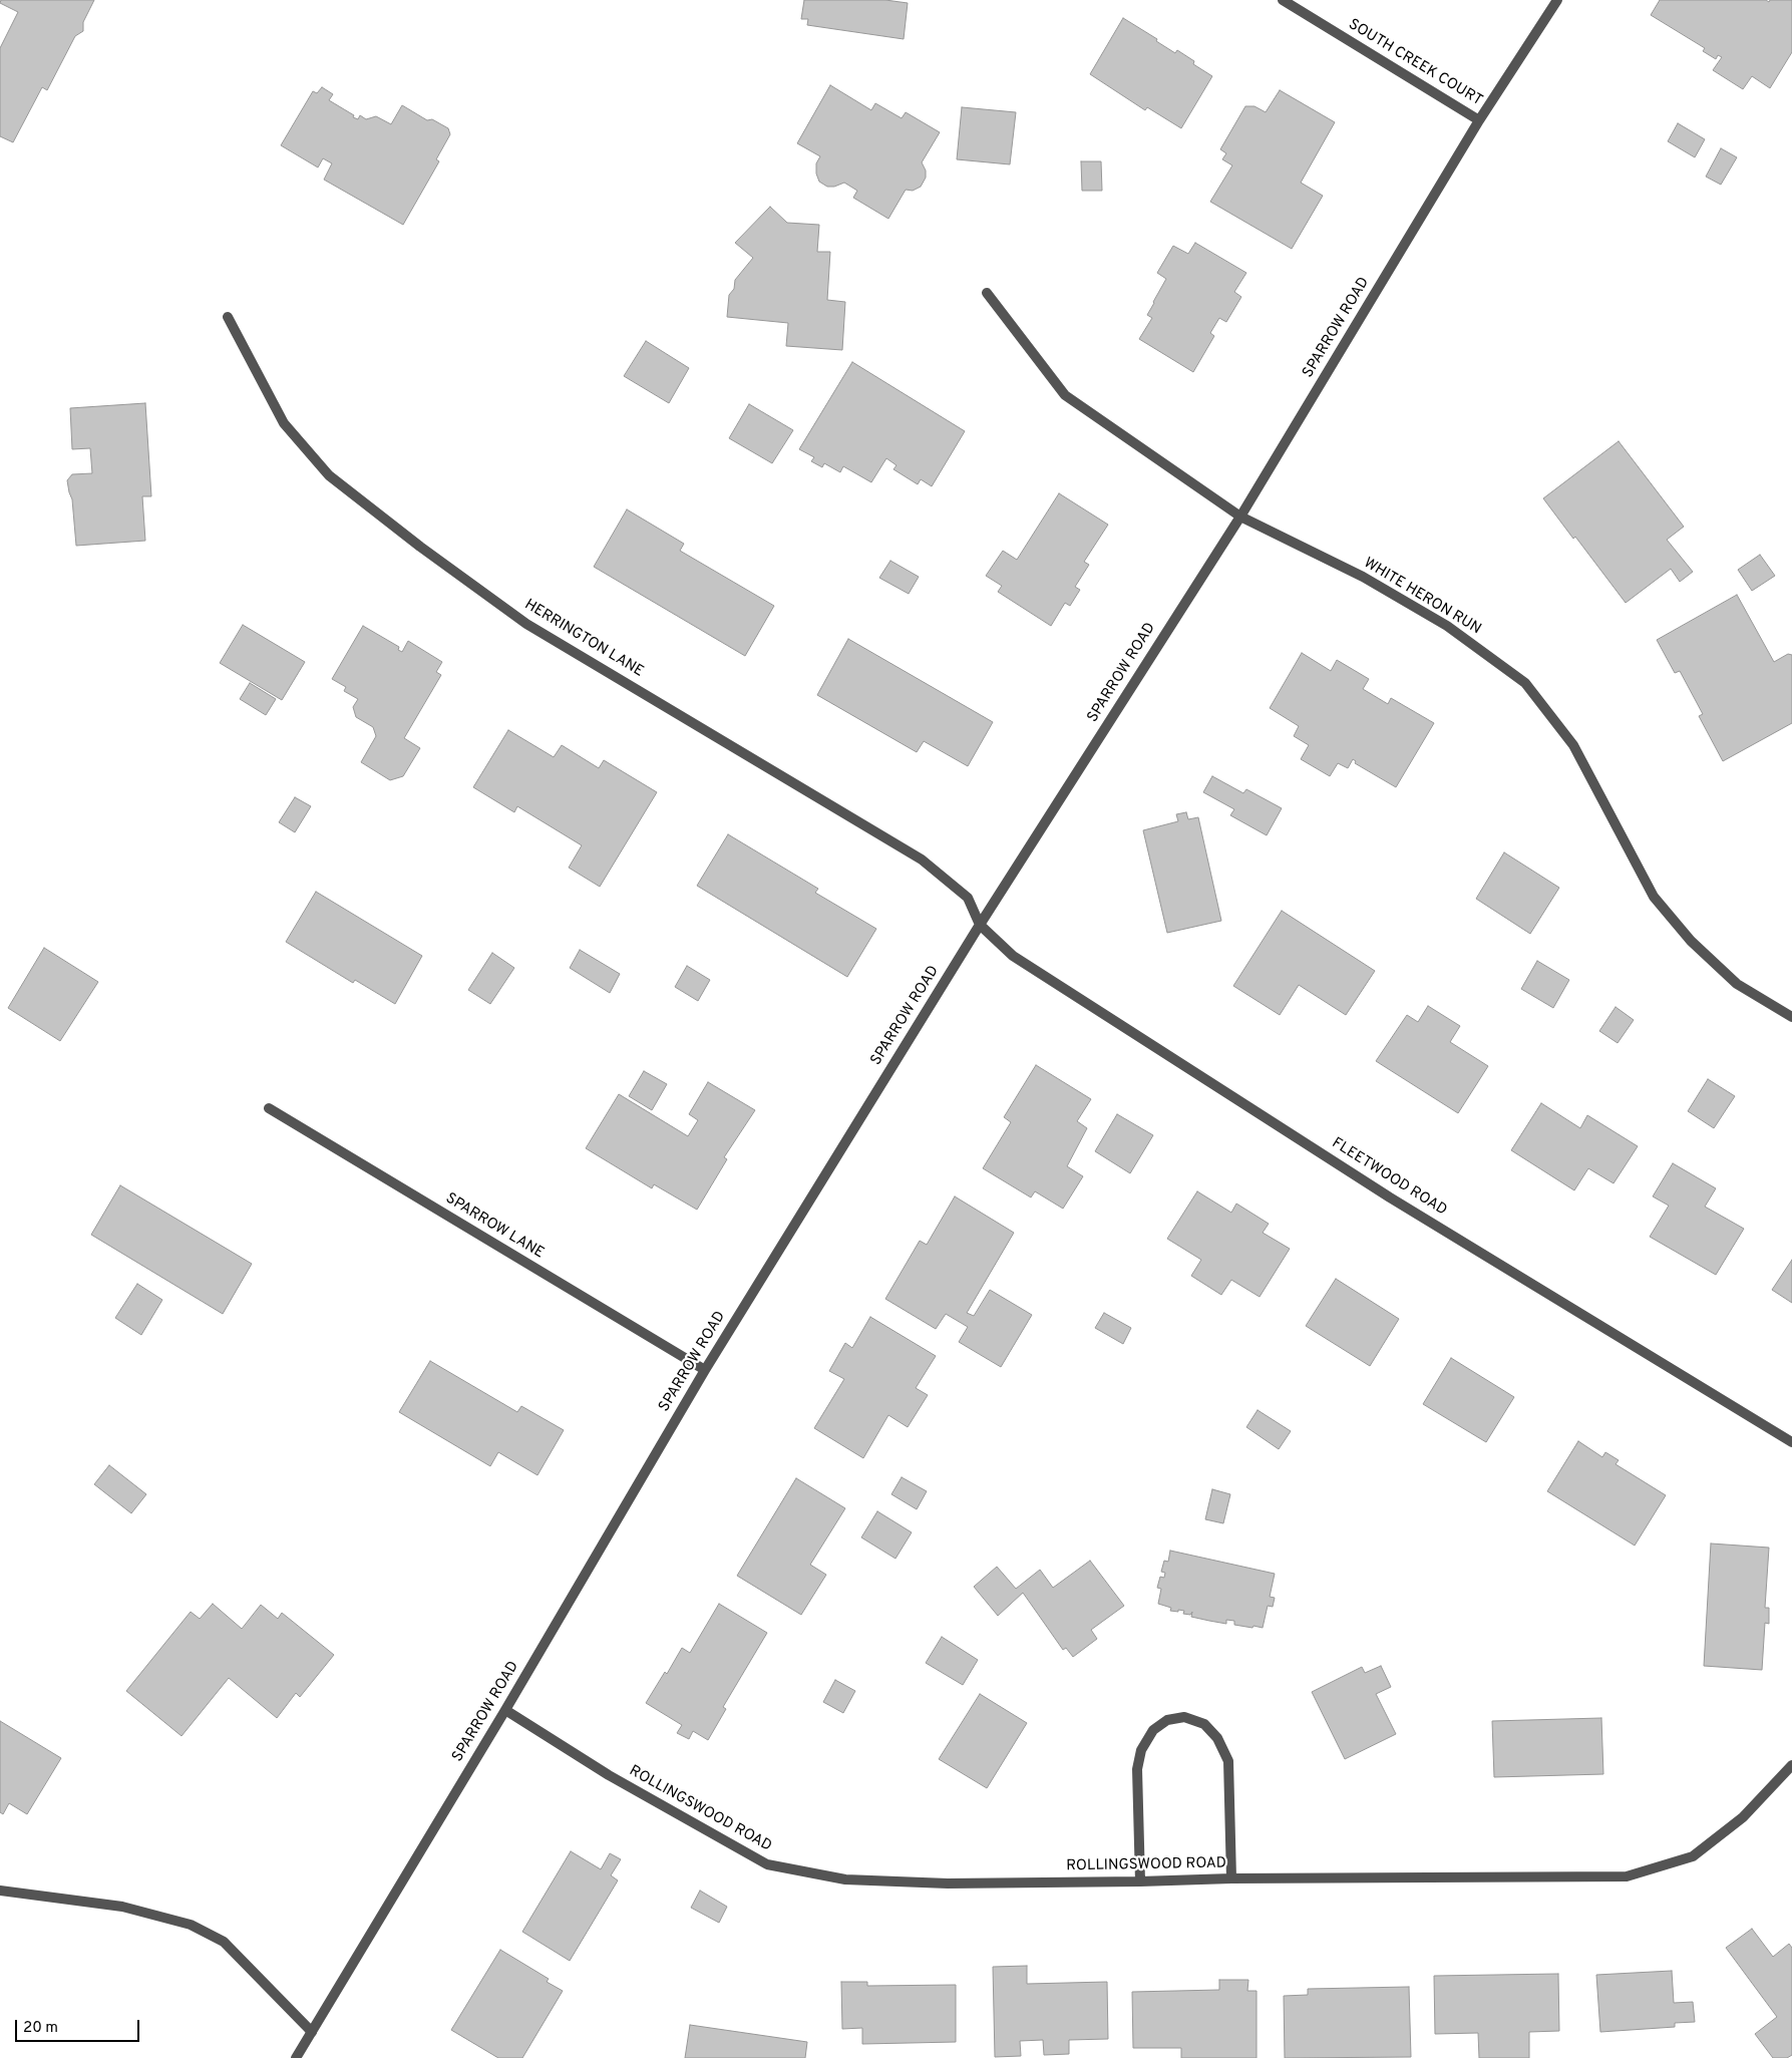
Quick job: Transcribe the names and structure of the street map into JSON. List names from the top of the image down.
{
  "streets": {
    "street": [
      "SOUTH CREEK COURT",
      "SPARROW ROAD",
      "WHITE HERON RUN",
      "HERRINGTON LANE",
      "FLEETWOOD ROAD",
      "SPARROW LANE",
      "ROLLINGSWOOD ROAD"
    ]
  },
  "crossings": [
    ["SOUTH CREEK COURT", "SPARROW ROAD"],
    ["SPARROW ROAD", "WHITE HERON RUN"],
    ["SPARROW ROAD", "HERRINGTON LANE"],
    ["SPARROW ROAD", "FLEETWOOD ROAD"],
    ["SPARROW ROAD", "SPARROW LANE"],
    ["SPARROW ROAD", "ROLLINGSWOOD ROAD"],
    ["HERRINGTON LANE", "FLEETWOOD ROAD"]
  ],
  "scale_bar": "20 m"
}
